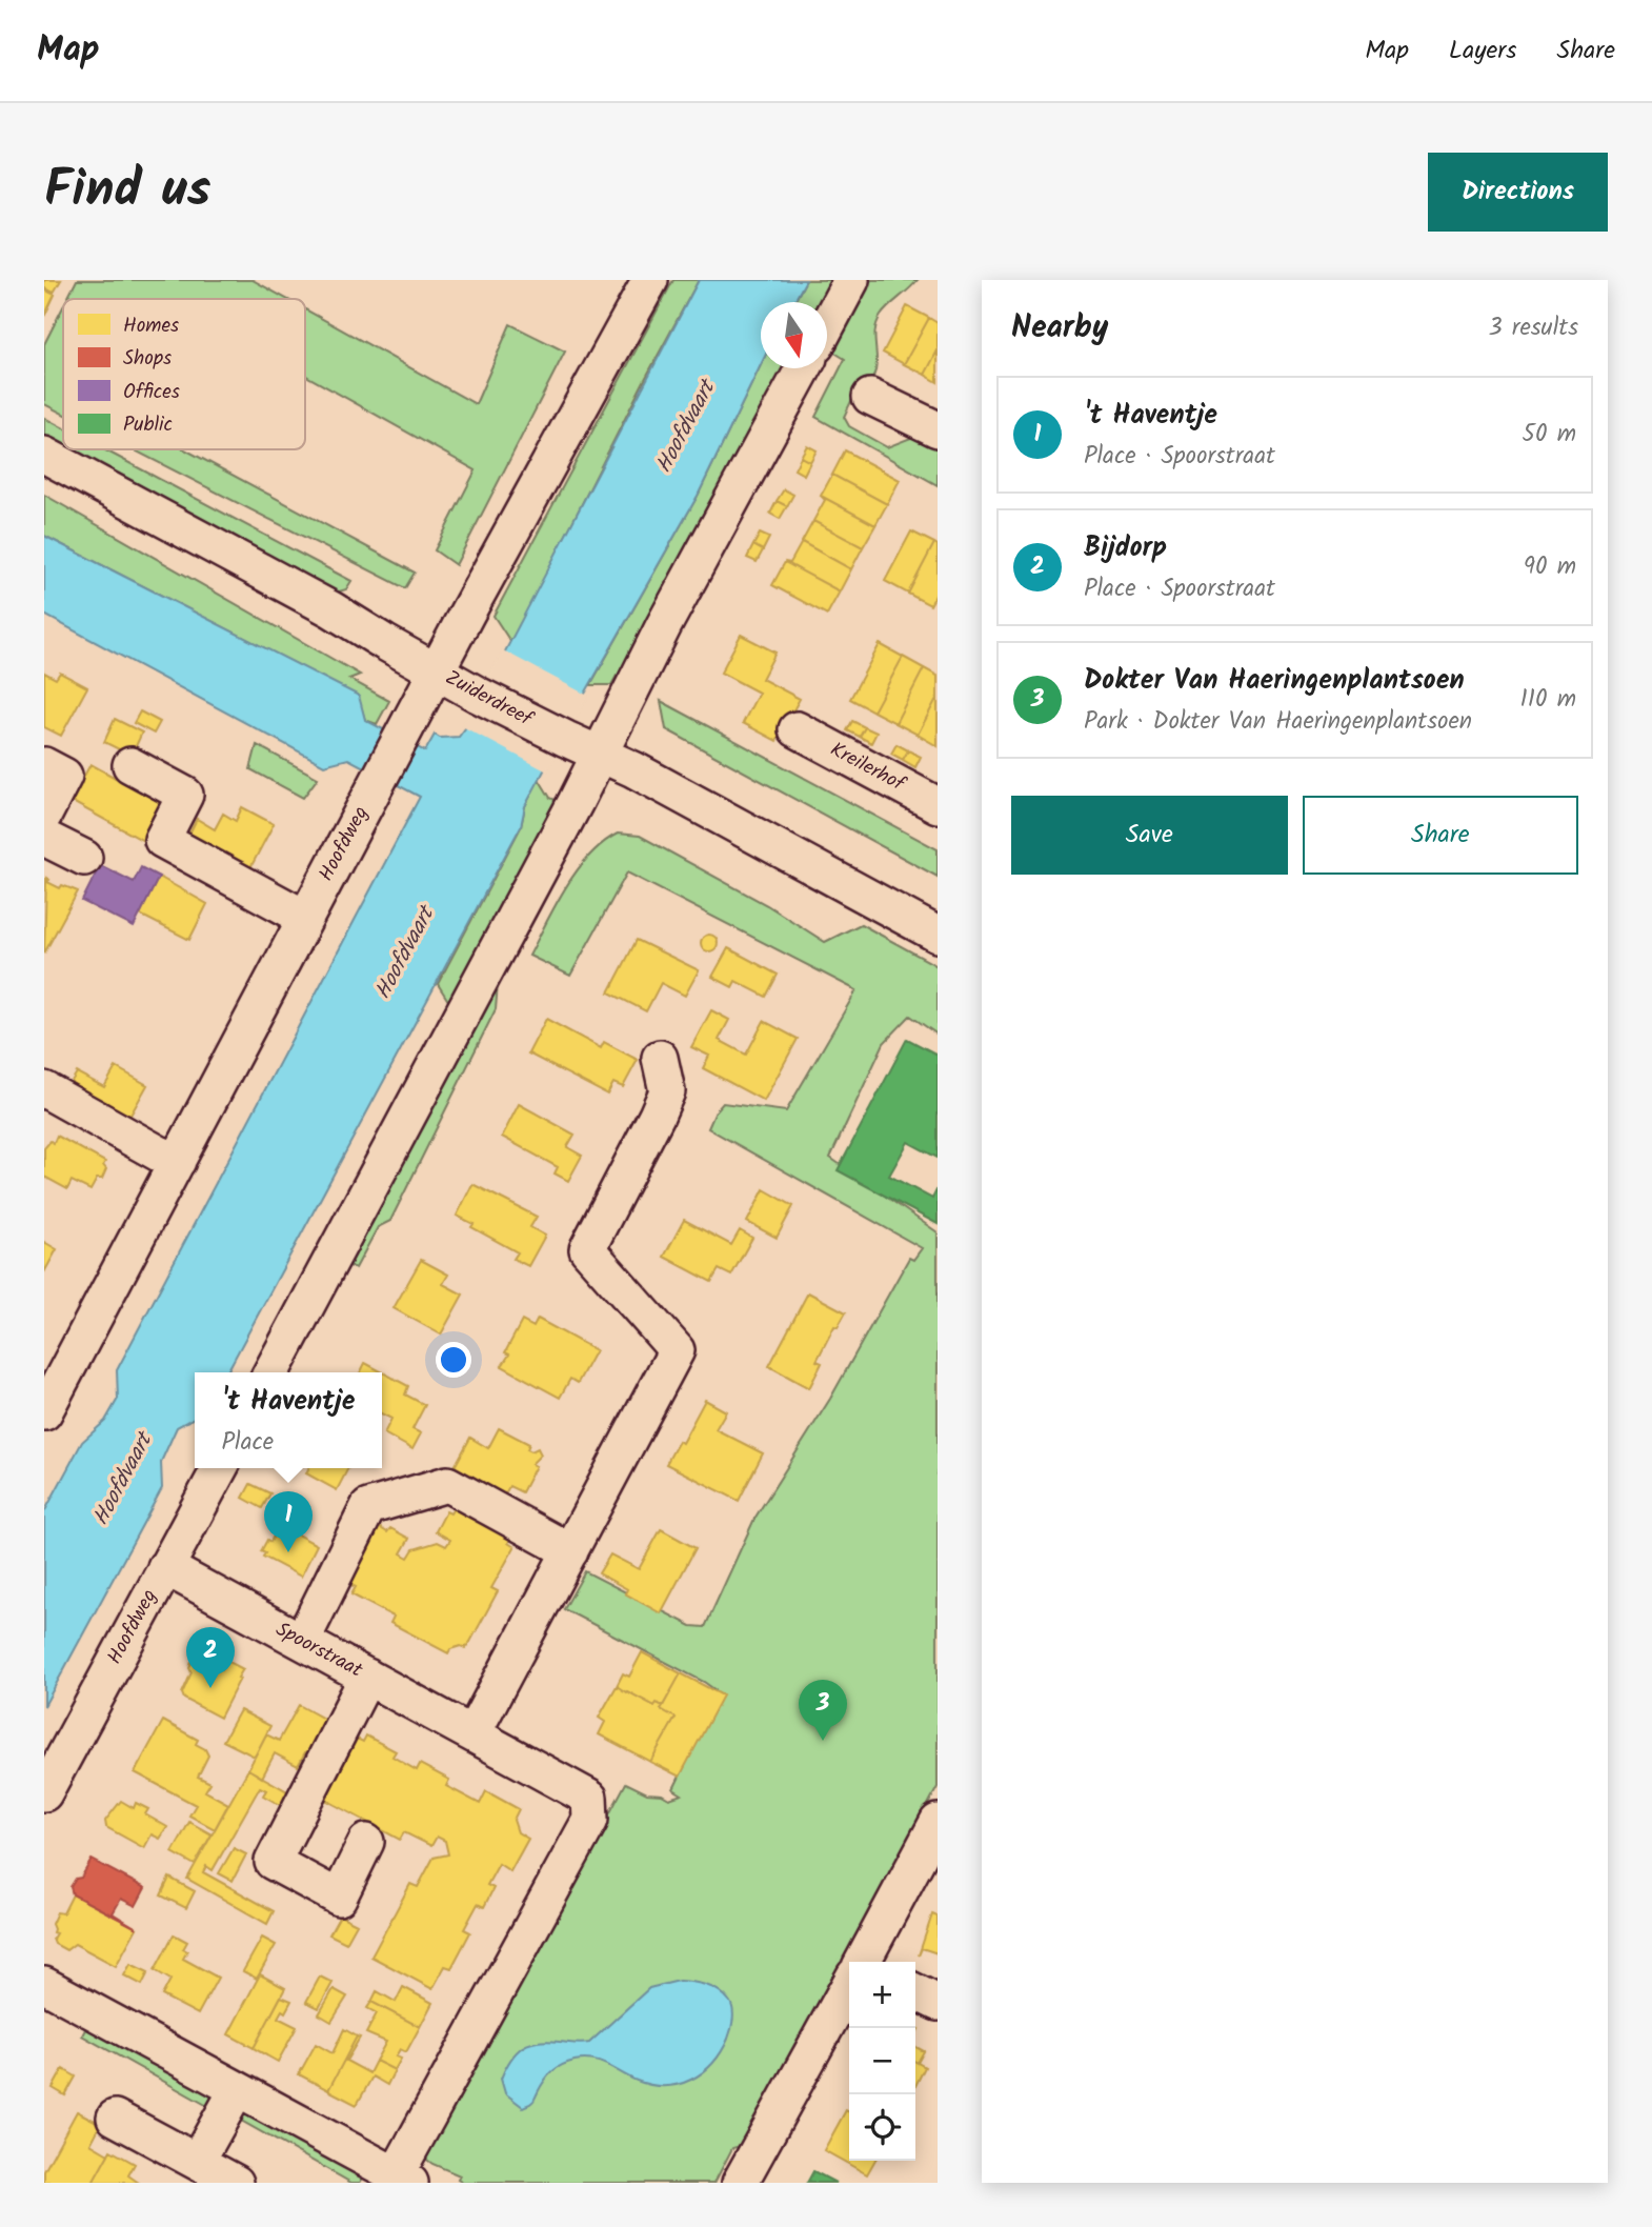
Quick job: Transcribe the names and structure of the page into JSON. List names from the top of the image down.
{
  "streets": {
    "street": [
      "Zuiderdreef",
      "Kreilerhof",
      "Hoofdweg",
      "Spoorstraat"
    ]
  },
  "crossings": [
    ["Zuiderdreef", "Hoofdweg"],
    ["Hoofdweg", "Spoorstraat"]
  ],
  "water": ["Hoofdvaart"],
  "legend": [
    "Homes",
    "Shops",
    "Offices",
    "Public"
  ],
  "north": "bottom",
  "page": {
    "header": "Map",
    "nav": ["Map", "Layers", "Share"],
    "title": "Find us",
    "buttons": [
      "Directions",
      ["Save", "Share"]
    ],
    "heading": ["Nearby", "3 results"],
    "list": [
      {
        "mark": "1",
        "name": "'t Haventje",
        "note": "Place · Spoorstraat",
        "value": "50 m"
      },
      {
        "mark": "2",
        "name": "Bijdorp",
        "note": "Place · Spoorstraat",
        "value": "90 m"
      },
      {
        "mark": "3",
        "name": "Dokter Van Haeringenplantsoen",
        "note": "Park · Dokter Van Haeringenplantsoen",
        "value": "110 m"
      }
    ],
    "popup": ["'t Haventje", "Place"],
    "pins": ["1", "2", "3"],
    "map_buttons": ["+", "−"]
  }
}
